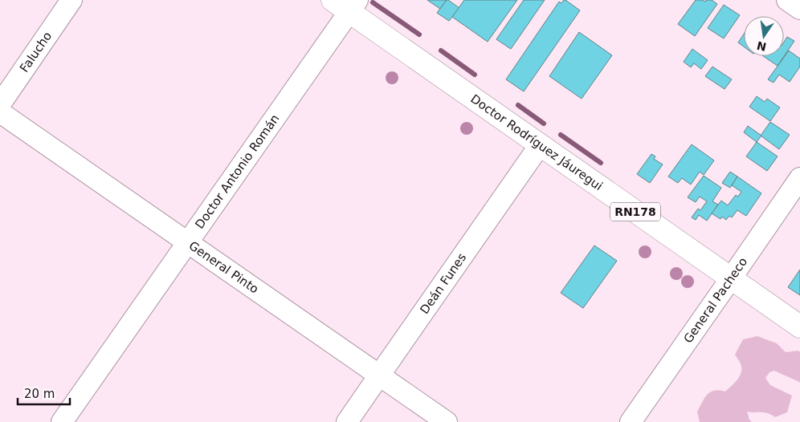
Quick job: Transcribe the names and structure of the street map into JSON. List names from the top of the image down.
{
  "streets": {
    "main road": ["Doctor Rodríguez Jáuregui", "RN178"],
    "street": [
      "Falucho",
      "Doctor Antonio Román",
      "General Pinto",
      "Deán Funes",
      "General Pacheco"
    ]
  },
  "crossings": [
    ["Doctor Rodríguez Jáuregui", "Doctor Antonio Román"],
    ["Doctor Rodríguez Jáuregui", "Deán Funes"],
    ["Doctor Rodríguez Jáuregui", "General Pacheco"],
    ["Doctor Antonio Román", "General Pinto"],
    ["General Pinto", "Deán Funes"]
  ],
  "scale_bar": "20 m",
  "north": "bottom"
}
